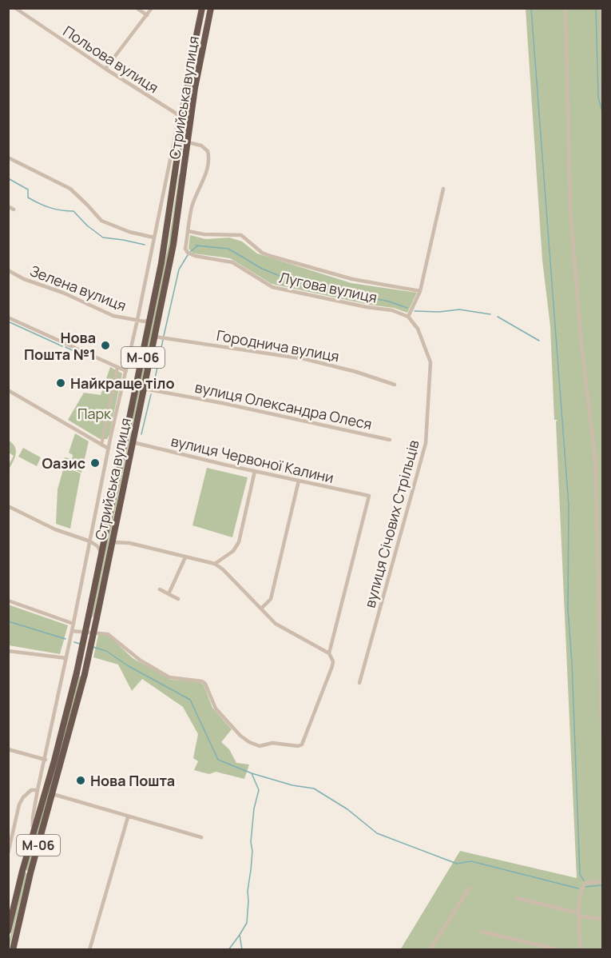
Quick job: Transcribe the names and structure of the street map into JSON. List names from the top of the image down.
{
  "streets": {
    "highway": ["Стрийська вулиця", "М-06"],
    "street": [
      "Польова вулиця",
      "Лугова вулиця",
      "Зелена вулиця",
      "Городнича вулиця",
      "вулиця Олександра Олеся",
      "вулиця Червоної Калини",
      "вулиця Січових Стрільців"
    ]
  },
  "crossings": [
    ["Стрийська вулиця", "Лугова вулиця"],
    ["Стрийська вулиця", "Зелена вулиця"],
    ["Стрийська вулиця", "Городнича вулиця"],
    ["Стрийська вулиця", "вулиця Олександра Олеся"],
    ["Стрийська вулиця", "вулиця Червоної Калини"],
    ["Лугова вулиця", "вулиця Січових Стрільців"]
  ],
  "parks": ["Парк"],
  "places": [
    "Нова Пошта №1",
    "Найкраще тіло",
    "Оазис",
    "Нова Пошта"
  ]
}
